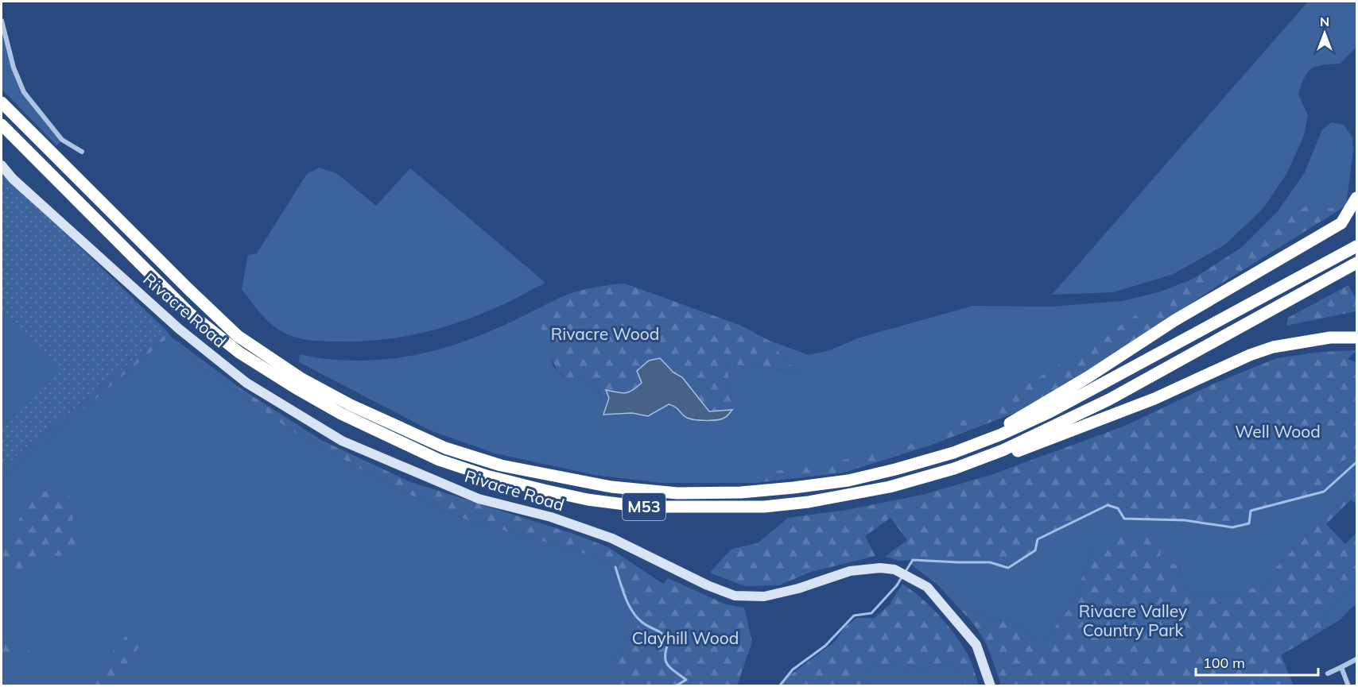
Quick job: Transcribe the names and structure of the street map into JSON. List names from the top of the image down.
{
  "streets": {
    "highway": ["M53"],
    "main road": ["Rivacre Road"]
  },
  "parks": [
    "Rivacre Wood",
    "Well Wood",
    "Rivacre Valley Country Park",
    "Clayhill Wood"
  ],
  "scale_bar": "100 m",
  "north": "top"
}
